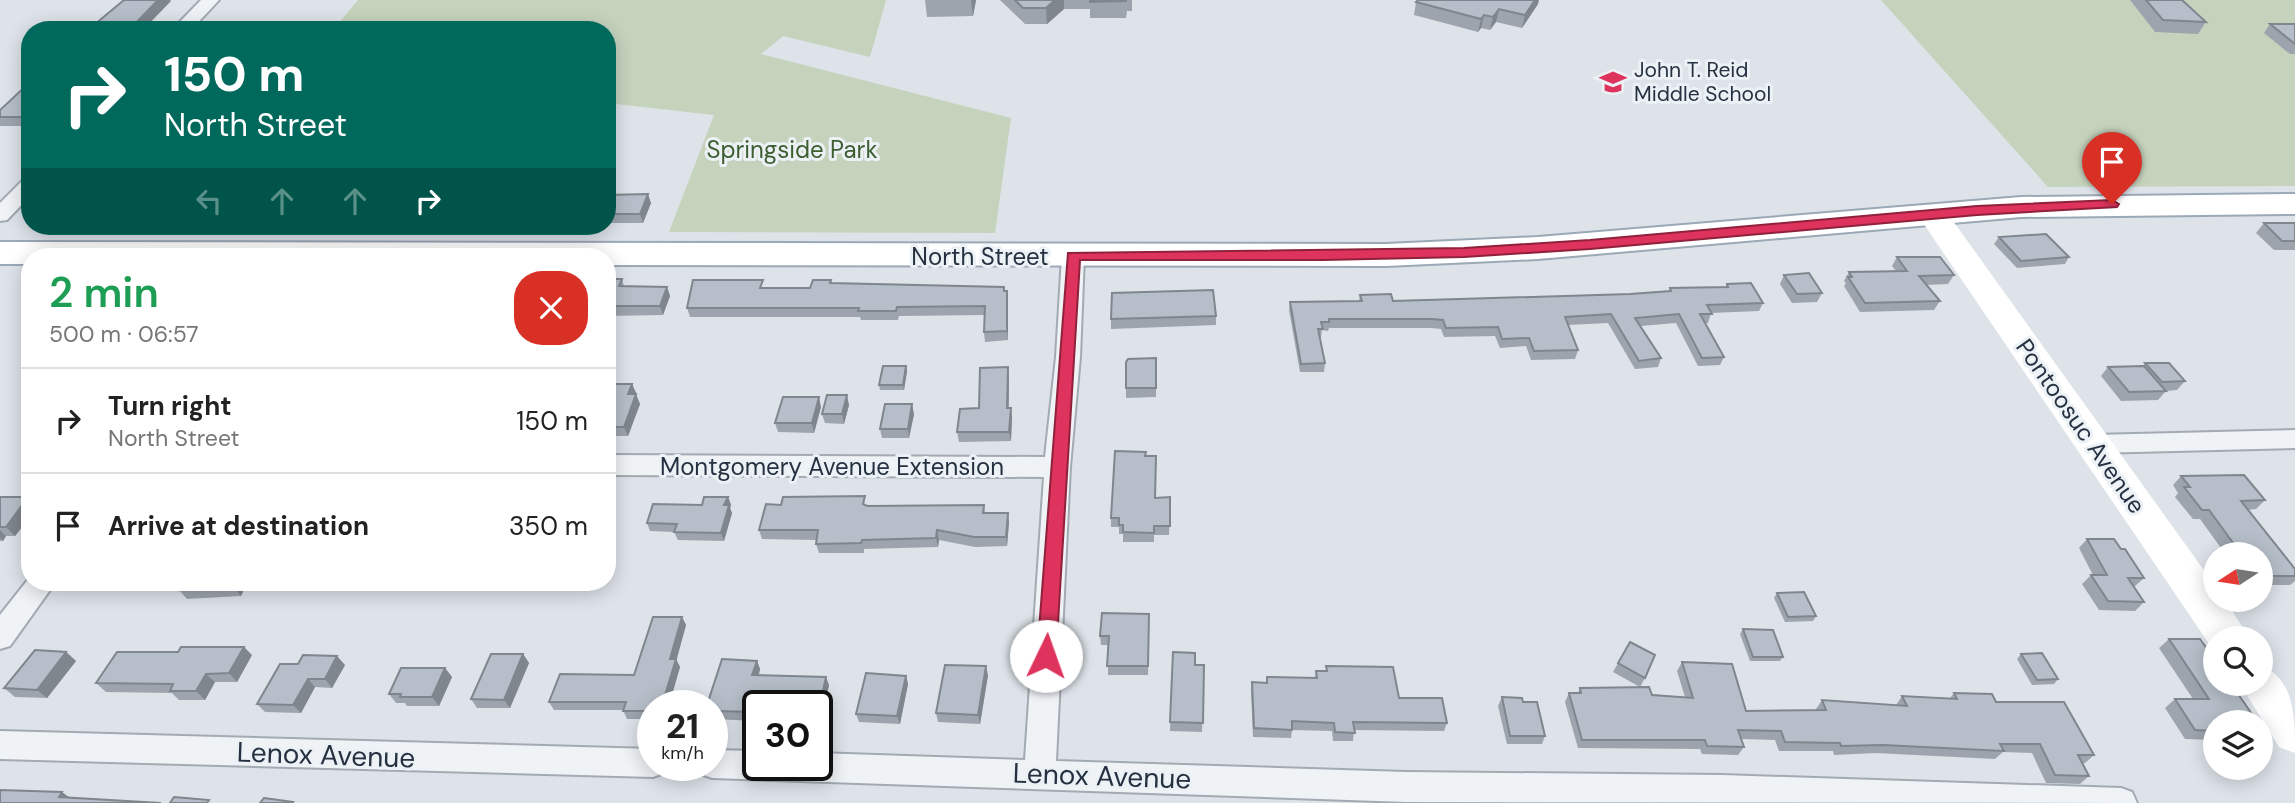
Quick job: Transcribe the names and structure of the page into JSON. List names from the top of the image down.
{
  "streets": {
    "main road": ["North Street"],
    "street": ["Pontoosuc Avenue", "Montgomery Avenue Extension", "Lenox Avenue"]
  },
  "crossings": [
    ["North Street", "Pontoosuc Avenue"]
  ],
  "parks": ["Springside Park"],
  "places": {
    "school or university": ["John T. Reid Middle School"]
  },
  "north": "left",
  "page": {
    "turn": ["150 m", "North Street"],
    "heading": ["2 min", "500 m · 06:57"],
    "list": [
      {
        "name": "Turn right",
        "note": "North Street",
        "value": "150 m"
      },
      {
        "name": "Arrive at destination",
        "value": "350 m"
      }
    ],
    "speed": "21 km/h",
    "limit": "30"
  }
}
